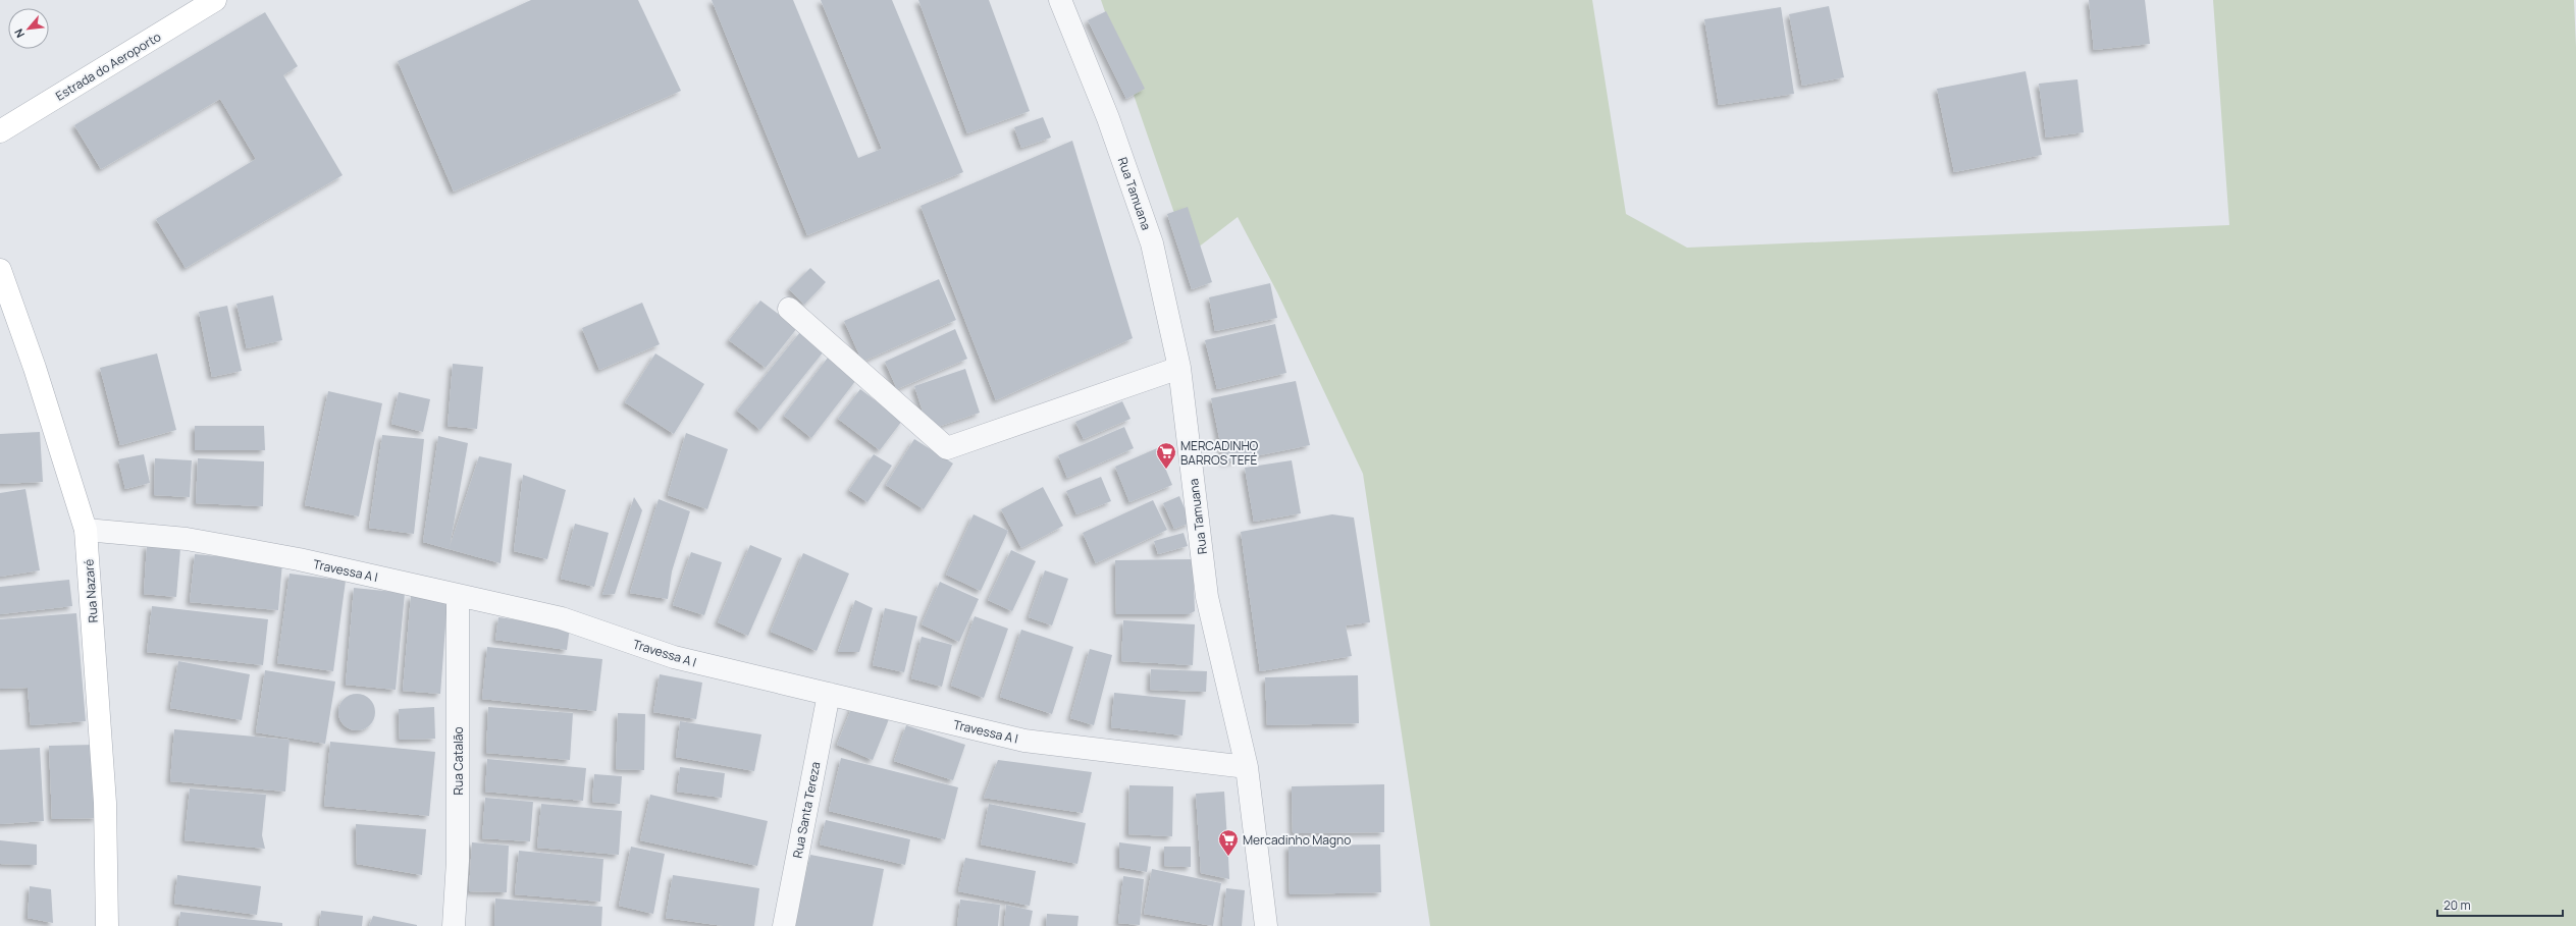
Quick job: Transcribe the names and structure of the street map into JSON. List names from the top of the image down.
{
  "streets": {
    "street": [
      "Estrada do Aeroporto",
      "Rua Tamuana",
      "Travessa A I",
      "Rua Nazaré",
      "Rua Catalão",
      "Rua Santa Tereza"
    ]
  },
  "crossings": [
    ["Rua Tamuana", "Travessa A I"],
    ["Travessa A I", "Rua Nazaré"],
    ["Travessa A I", "Rua Catalão"],
    ["Travessa A I", "Rua Santa Tereza"]
  ],
  "places": {
    "supermarket": ["MERCADINHO BARROS TEFÉ", "Mercadinho Magno"]
  },
  "scale_bar": "20 m",
  "north": "bottom left"
}
